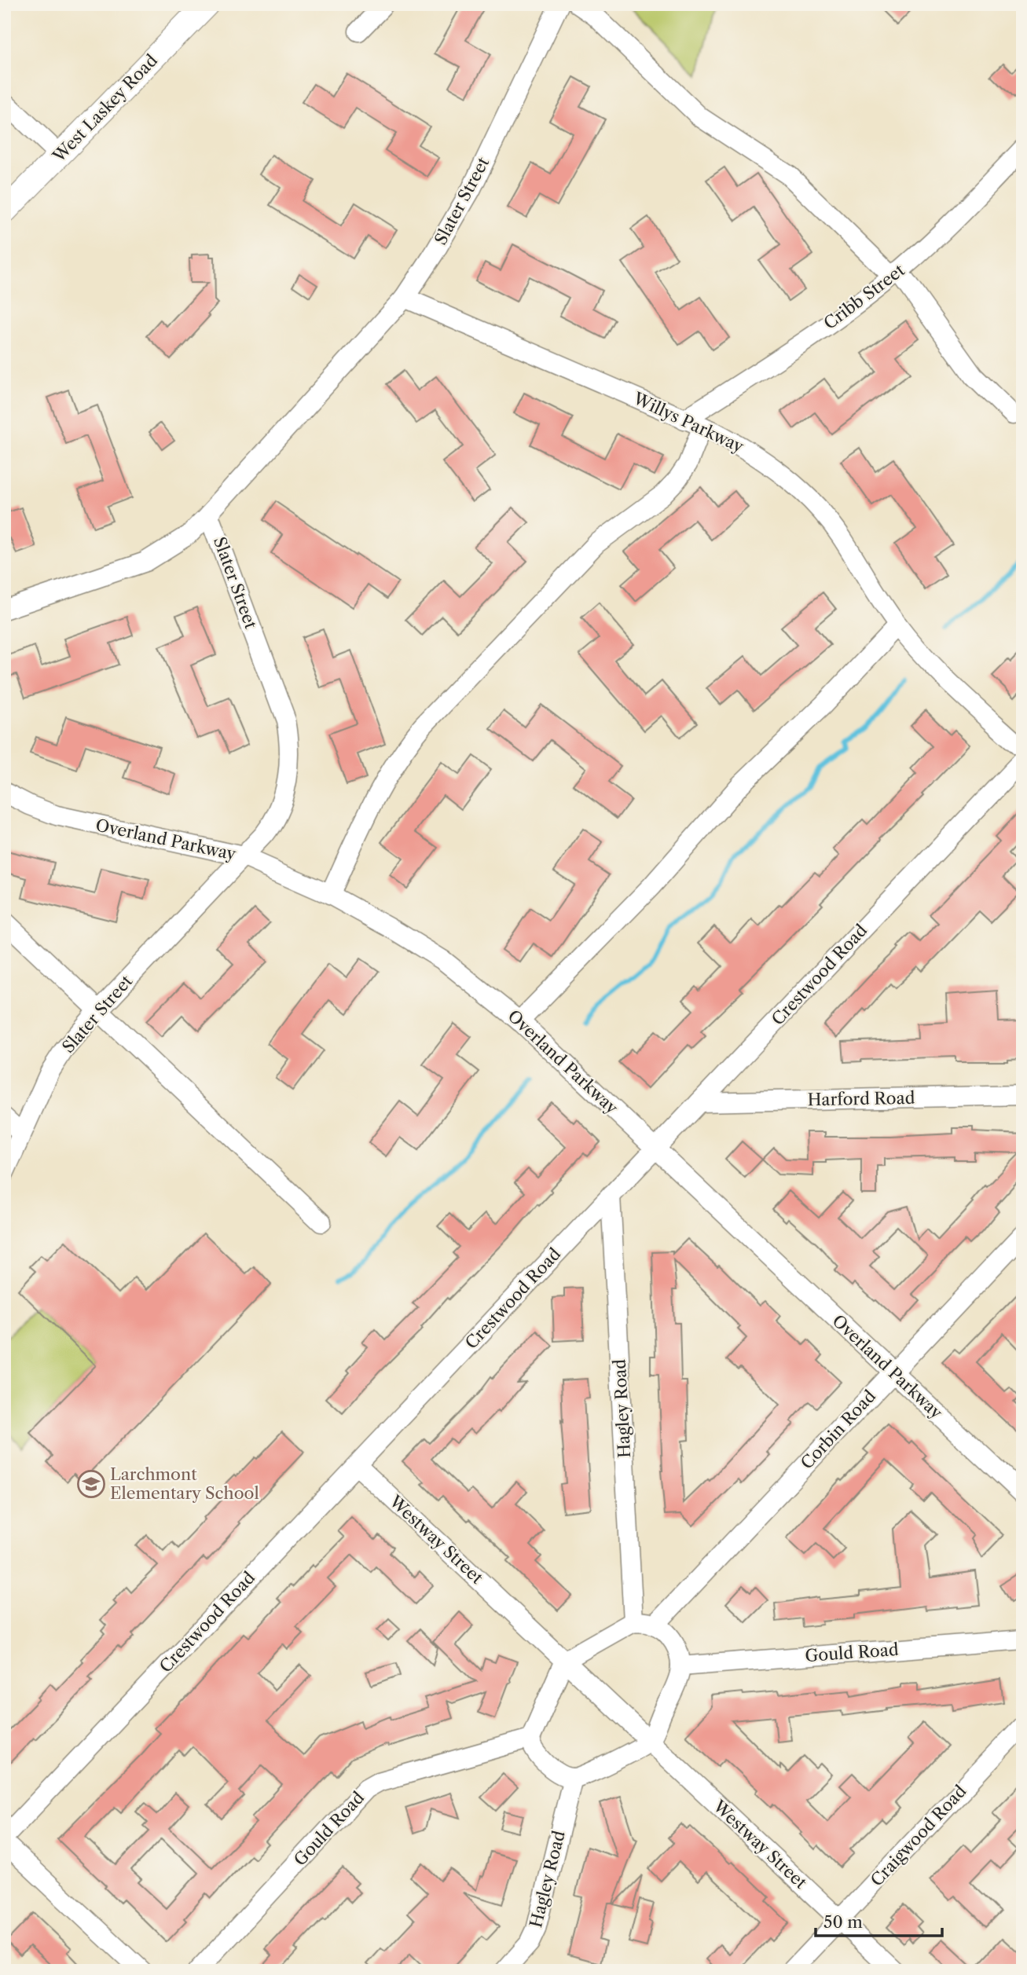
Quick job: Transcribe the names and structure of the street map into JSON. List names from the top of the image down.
{
  "streets": {
    "main road": ["West Laskey Road"],
    "street": [
      "Slater Street",
      "Cribb Street",
      "Willys Parkway",
      "Overland Parkway",
      "Crestwood Road",
      "Harford Road",
      "Hagley Road",
      "Corbin Road",
      "Westway Street",
      "Gould Road",
      "Craigwood Road"
    ]
  },
  "crossings": [
    ["Slater Street", "Willys Parkway"],
    ["Slater Street", "Overland Parkway"],
    ["Cribb Street", "Willys Parkway"],
    ["Overland Parkway", "Crestwood Road"],
    ["Overland Parkway", "Corbin Road"],
    ["Crestwood Road", "Harford Road"],
    ["Crestwood Road", "Hagley Road"],
    ["Crestwood Road", "Westway Street"],
    ["Westway Street", "Craigwood Road"]
  ],
  "places": {
    "school or university": ["Larchmont Elementary School"]
  },
  "scale_bar": "50 m"
}
